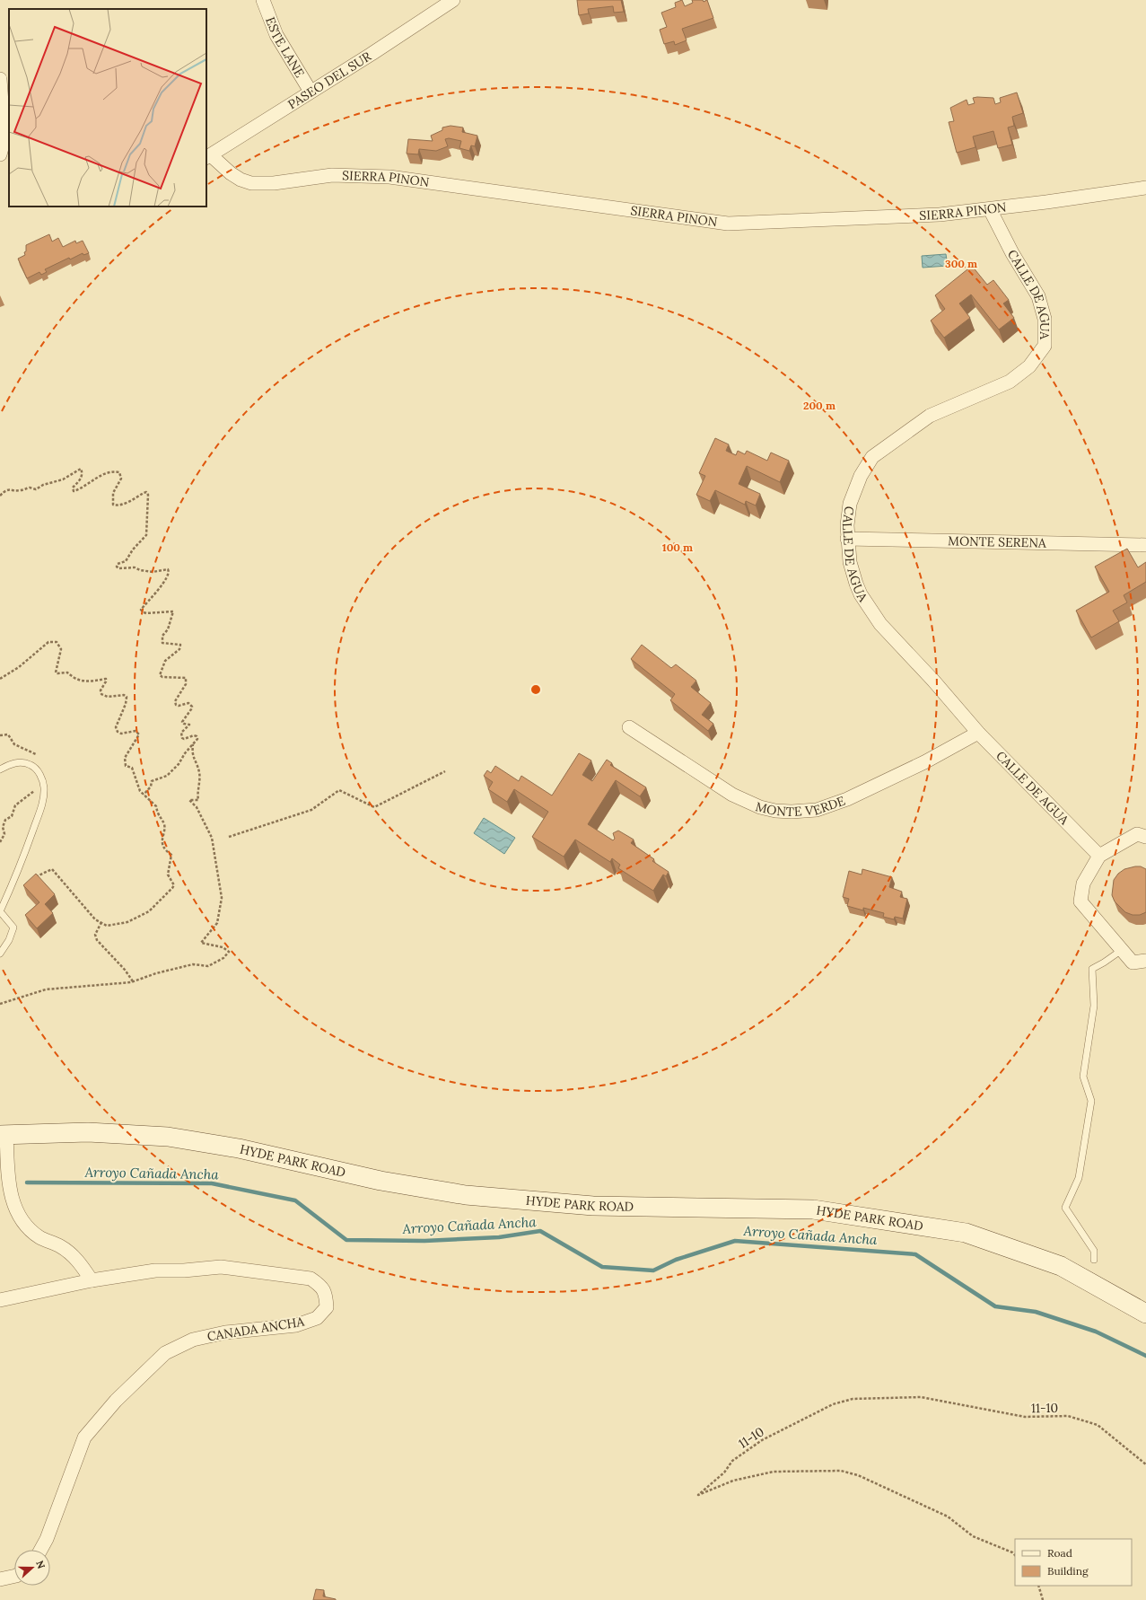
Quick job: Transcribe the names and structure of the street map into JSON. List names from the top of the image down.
{
  "streets": {
    "main road": ["HYDE PARK ROAD"],
    "street": [
      "ESTE LANE",
      "PASEO DEL SUR",
      "SIERRA PINON",
      "CALLE DE AGUA",
      "MONTE SERENA",
      "MONTE VERDE",
      "CANADA ANCHA"
    ],
    "path": ["11-10"]
  },
  "crossings": [
    ["ESTE LANE", "PASEO DEL SUR"],
    ["PASEO DEL SUR", "SIERRA PINON"],
    ["SIERRA PINON", "CALLE DE AGUA"],
    ["CALLE DE AGUA", "MONTE SERENA"],
    ["CALLE DE AGUA", "MONTE VERDE"]
  ],
  "water": ["Arroyo Cañada Ancha"],
  "legend": ["Road", "Building"],
  "north": "right",
  "rings": ["300 m", "200 m", "100 m"]
}
